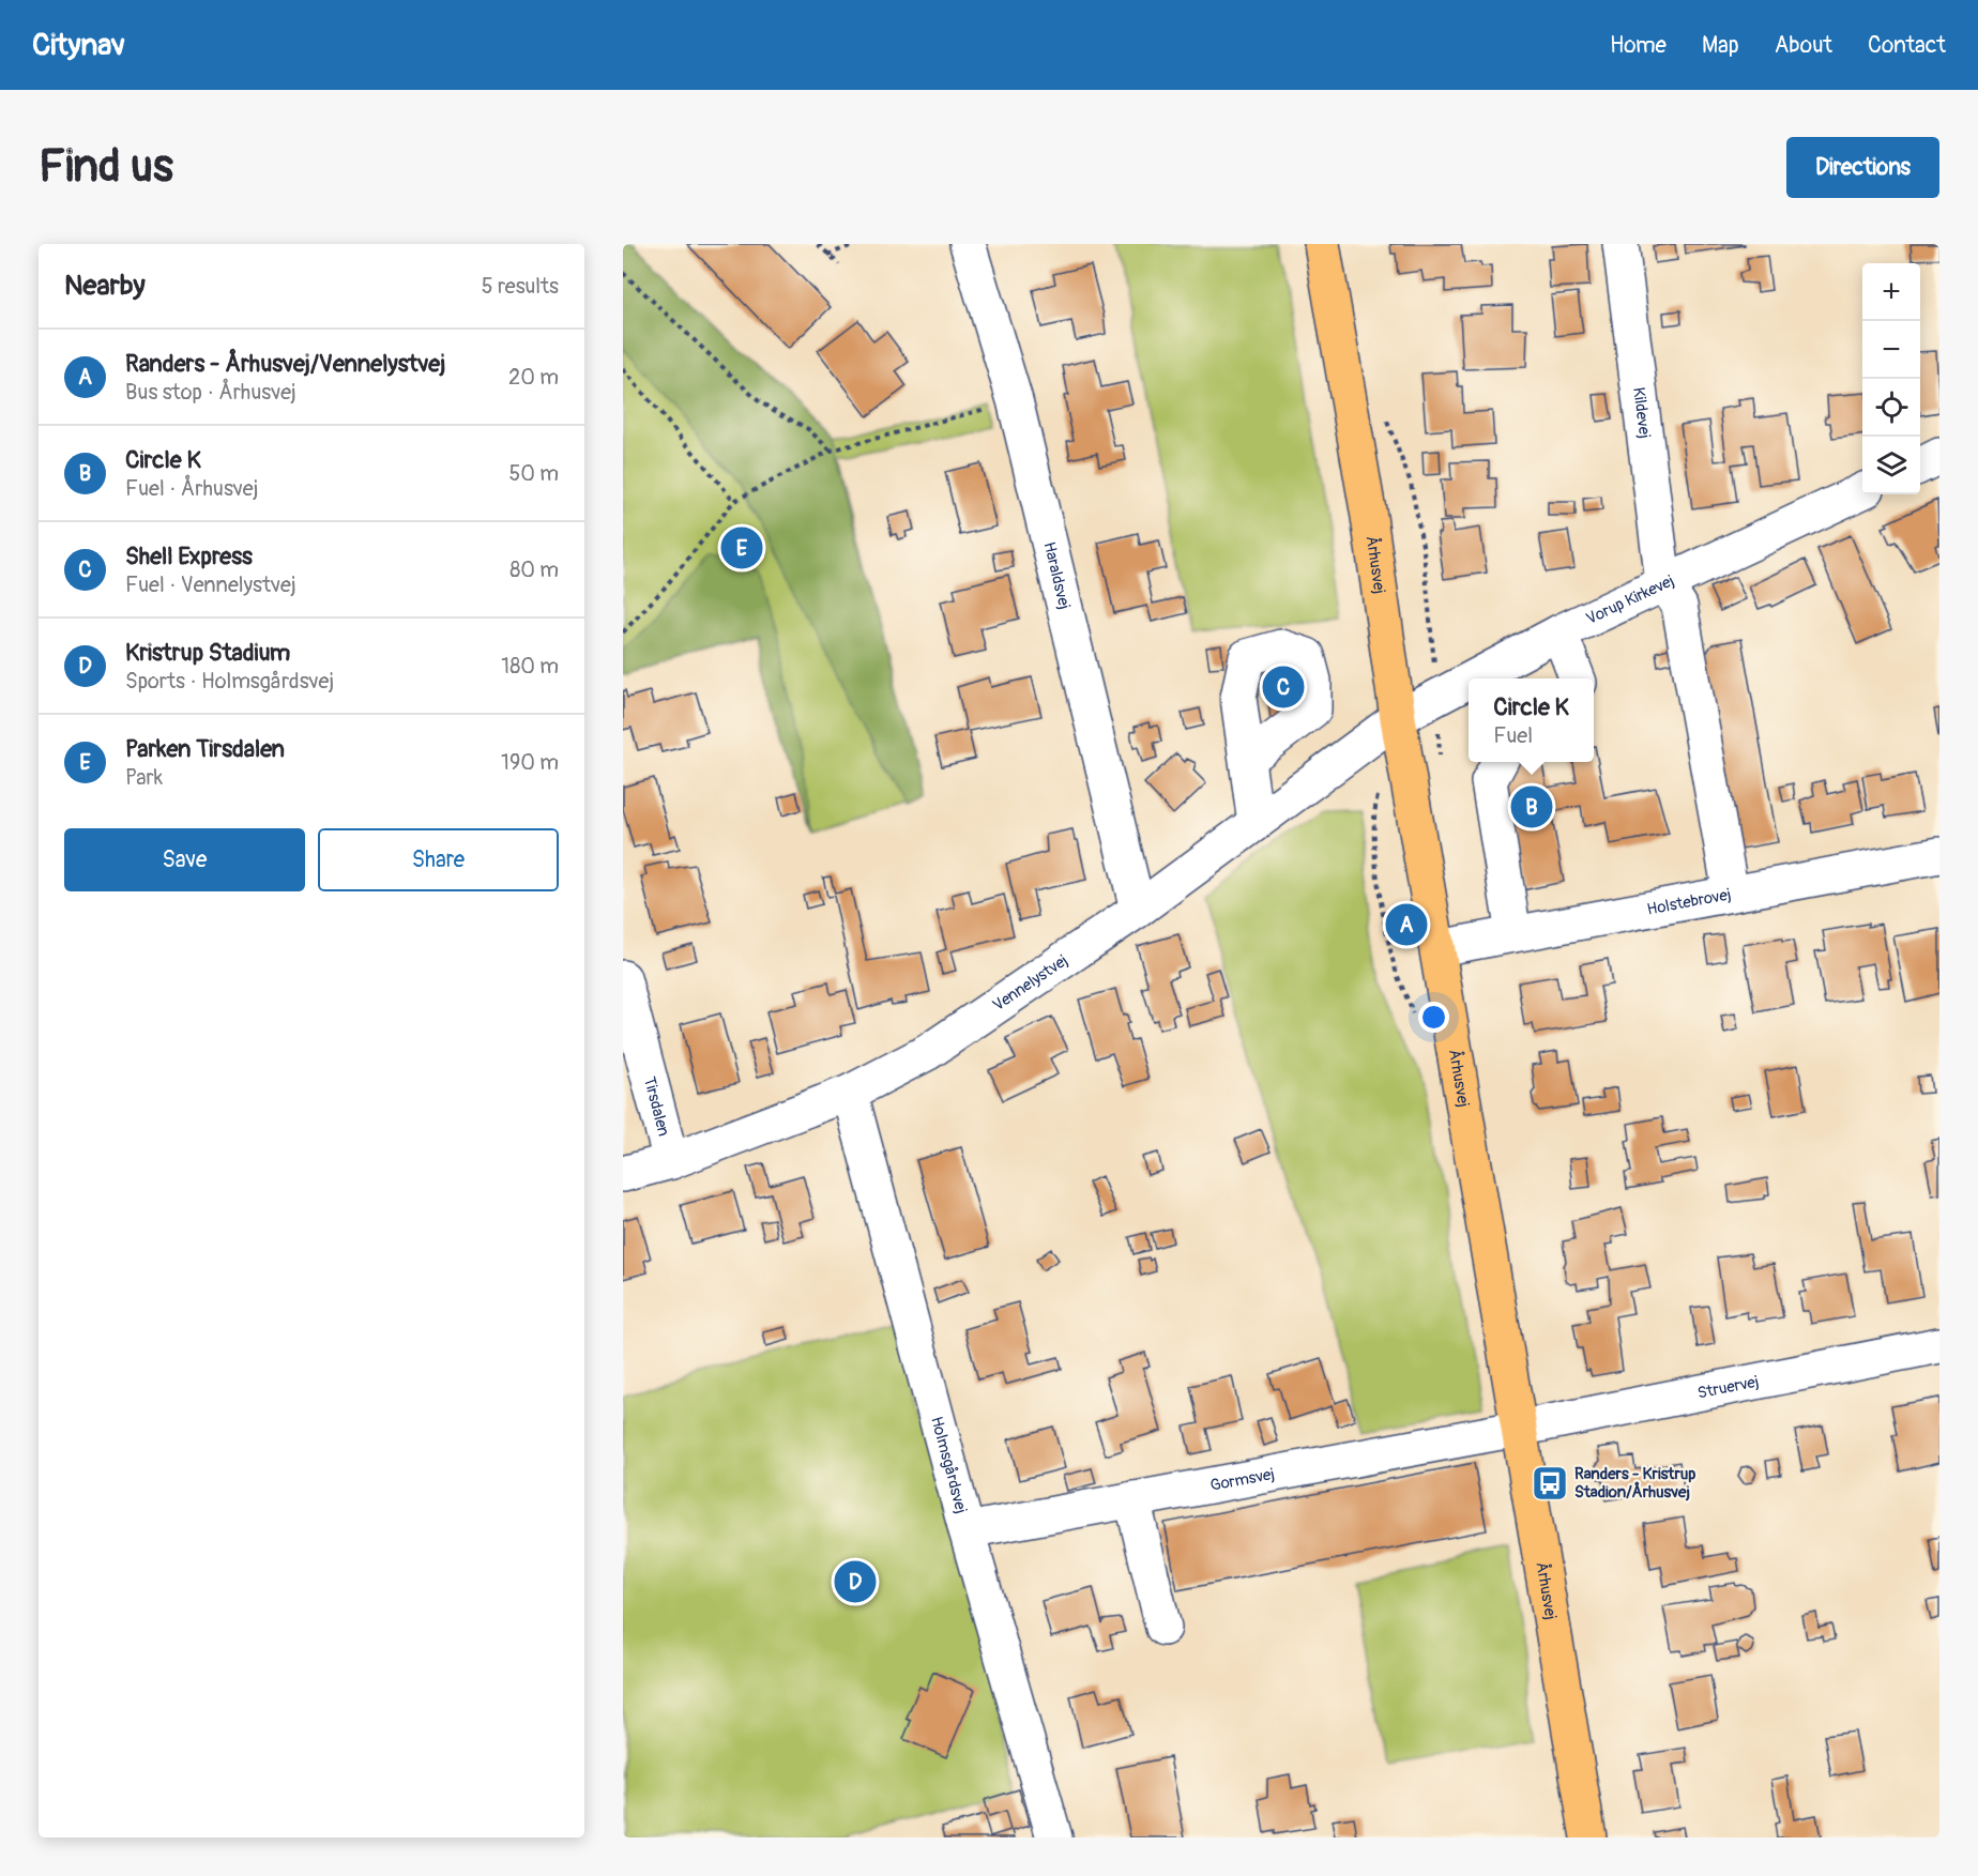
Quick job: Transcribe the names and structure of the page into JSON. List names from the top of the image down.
{
  "streets": {
    "main road": ["Århusvej"],
    "street": [
      "Kildevej",
      "Haraldsvej",
      "Vorup Kirkevej",
      "Holstebrovej",
      "Vennelystvej",
      "Tirsdalen",
      "Struervej",
      "Holmsgårdsvej",
      "Gormsvej"
    ]
  },
  "crossings": [
    ["Kildevej", "Vorup Kirkevej"],
    ["Århusvej", "Vorup Kirkevej"],
    ["Århusvej", "Holstebrovej"],
    ["Århusvej", "Vennelystvej"],
    ["Århusvej", "Struervej"],
    ["Århusvej", "Gormsvej"],
    ["Haraldsvej", "Vennelystvej"],
    ["Vorup Kirkevej", "Vennelystvej"],
    ["Vennelystvej", "Tirsdalen"],
    ["Vennelystvej", "Holmsgårdsvej"],
    ["Struervej", "Gormsvej"],
    ["Holmsgårdsvej", "Gormsvej"]
  ],
  "places": {
    "bus stop": ["Randers - Kristrup Stadion/Århusvej"]
  },
  "page": {
    "header": "Citynav",
    "nav": [
      "Home",
      "Map",
      "About",
      "Contact"
    ],
    "buttons": [
      "Directions",
      ["Save", "Share"]
    ],
    "title": "Find us",
    "heading": ["Nearby", "5 results"],
    "map_buttons": ["+", "−"],
    "list": [
      {
        "mark": "A",
        "name": "Randers - Århusvej/Vennelystvej",
        "note": "Bus stop · Århusvej",
        "value": "20 m"
      },
      {
        "mark": "B",
        "name": "Circle K",
        "note": "Fuel · Århusvej",
        "value": "50 m"
      },
      {
        "mark": "C",
        "name": "Shell Express",
        "note": "Fuel · Vennelystvej",
        "value": "80 m"
      },
      {
        "mark": "D",
        "name": "Kristrup Stadium",
        "note": "Sports · Holmsgårdsvej",
        "value": "180 m"
      },
      {
        "mark": "E",
        "name": "Parken Tirsdalen",
        "note": "Park",
        "value": "190 m"
      }
    ],
    "pins": [
      "E",
      "C",
      "B",
      "A",
      "D"
    ],
    "popup": ["Circle K", "Fuel"]
  }
}
